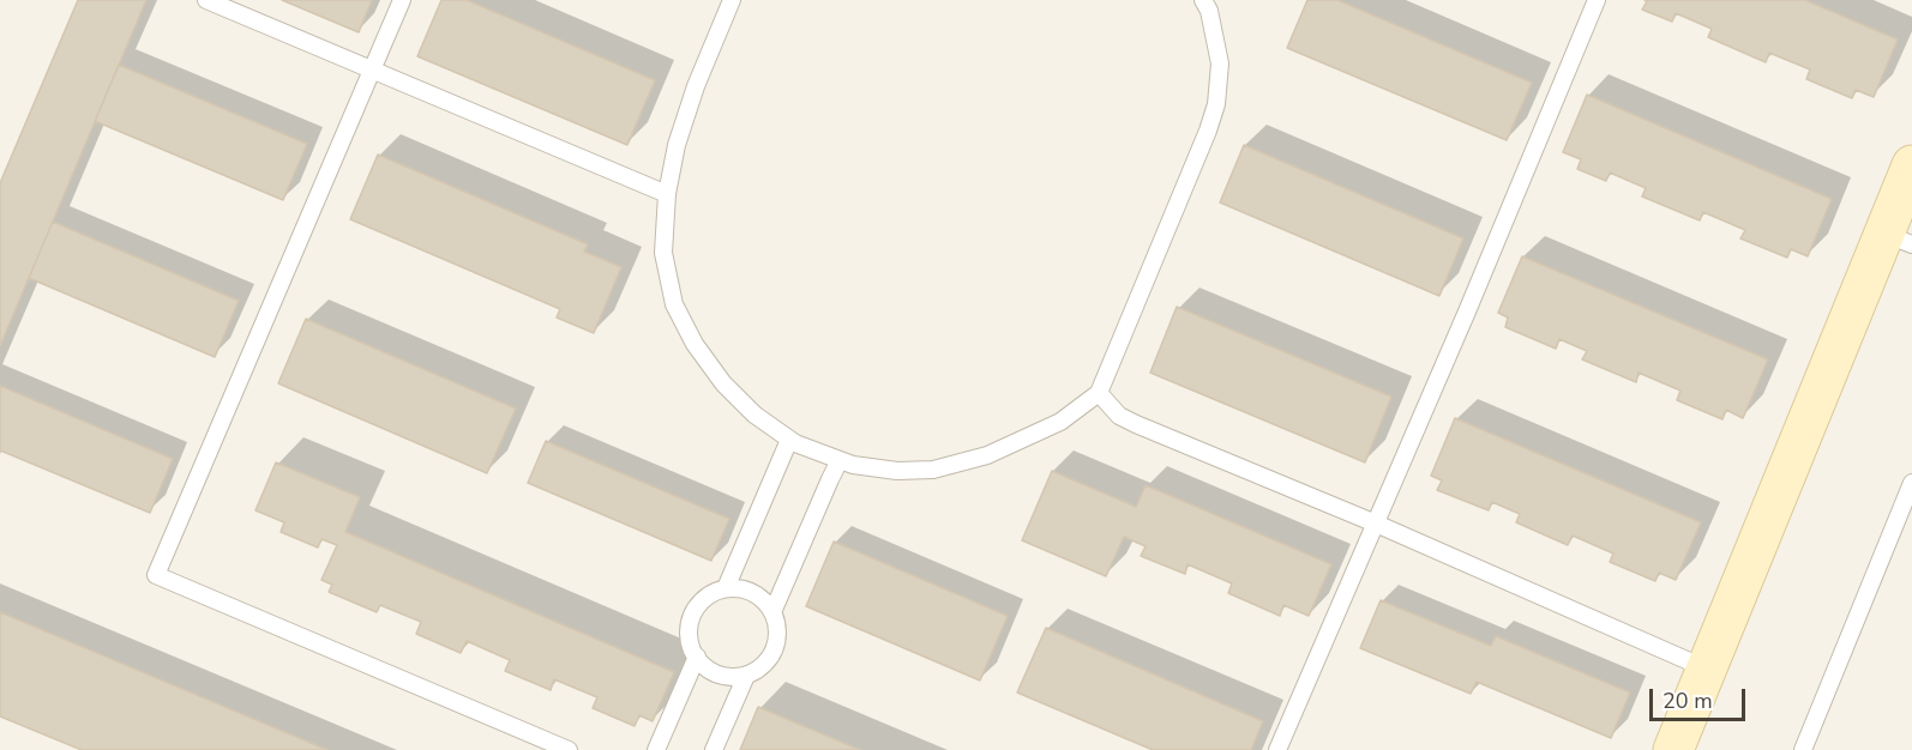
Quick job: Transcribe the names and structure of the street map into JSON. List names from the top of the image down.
{
  "scale_bar": "20 m"
}
